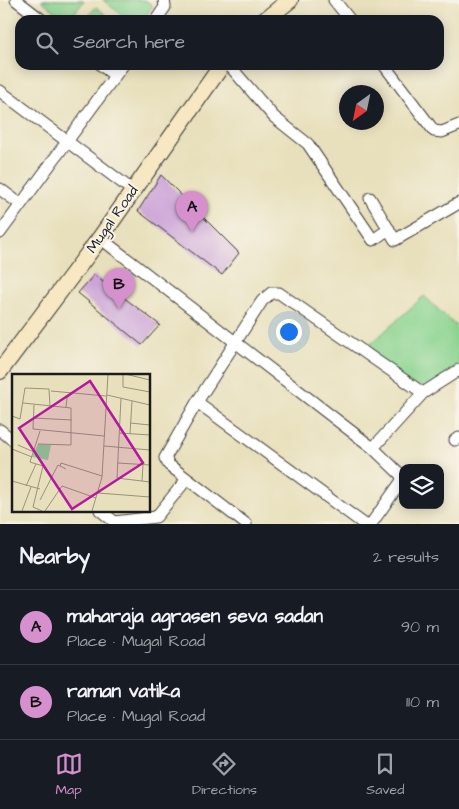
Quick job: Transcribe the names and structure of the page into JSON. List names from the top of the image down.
{
  "streets": {
    "street": ["Mugal Road"]
  },
  "north": "bottom left",
  "page": {
    "search": "Search here",
    "pins": ["A", "B"],
    "heading": ["Nearby", "2 results"],
    "list": [
      {
        "mark": "A",
        "name": "maharaja agrasen seva sadan",
        "note": "Place · Mugal Road",
        "value": "90 m"
      },
      {
        "mark": "B",
        "name": "raman vatika",
        "note": "Place · Mugal Road",
        "value": "110 m"
      }
    ],
    "nav": ["Map", "Directions", "Saved"]
  }
}
